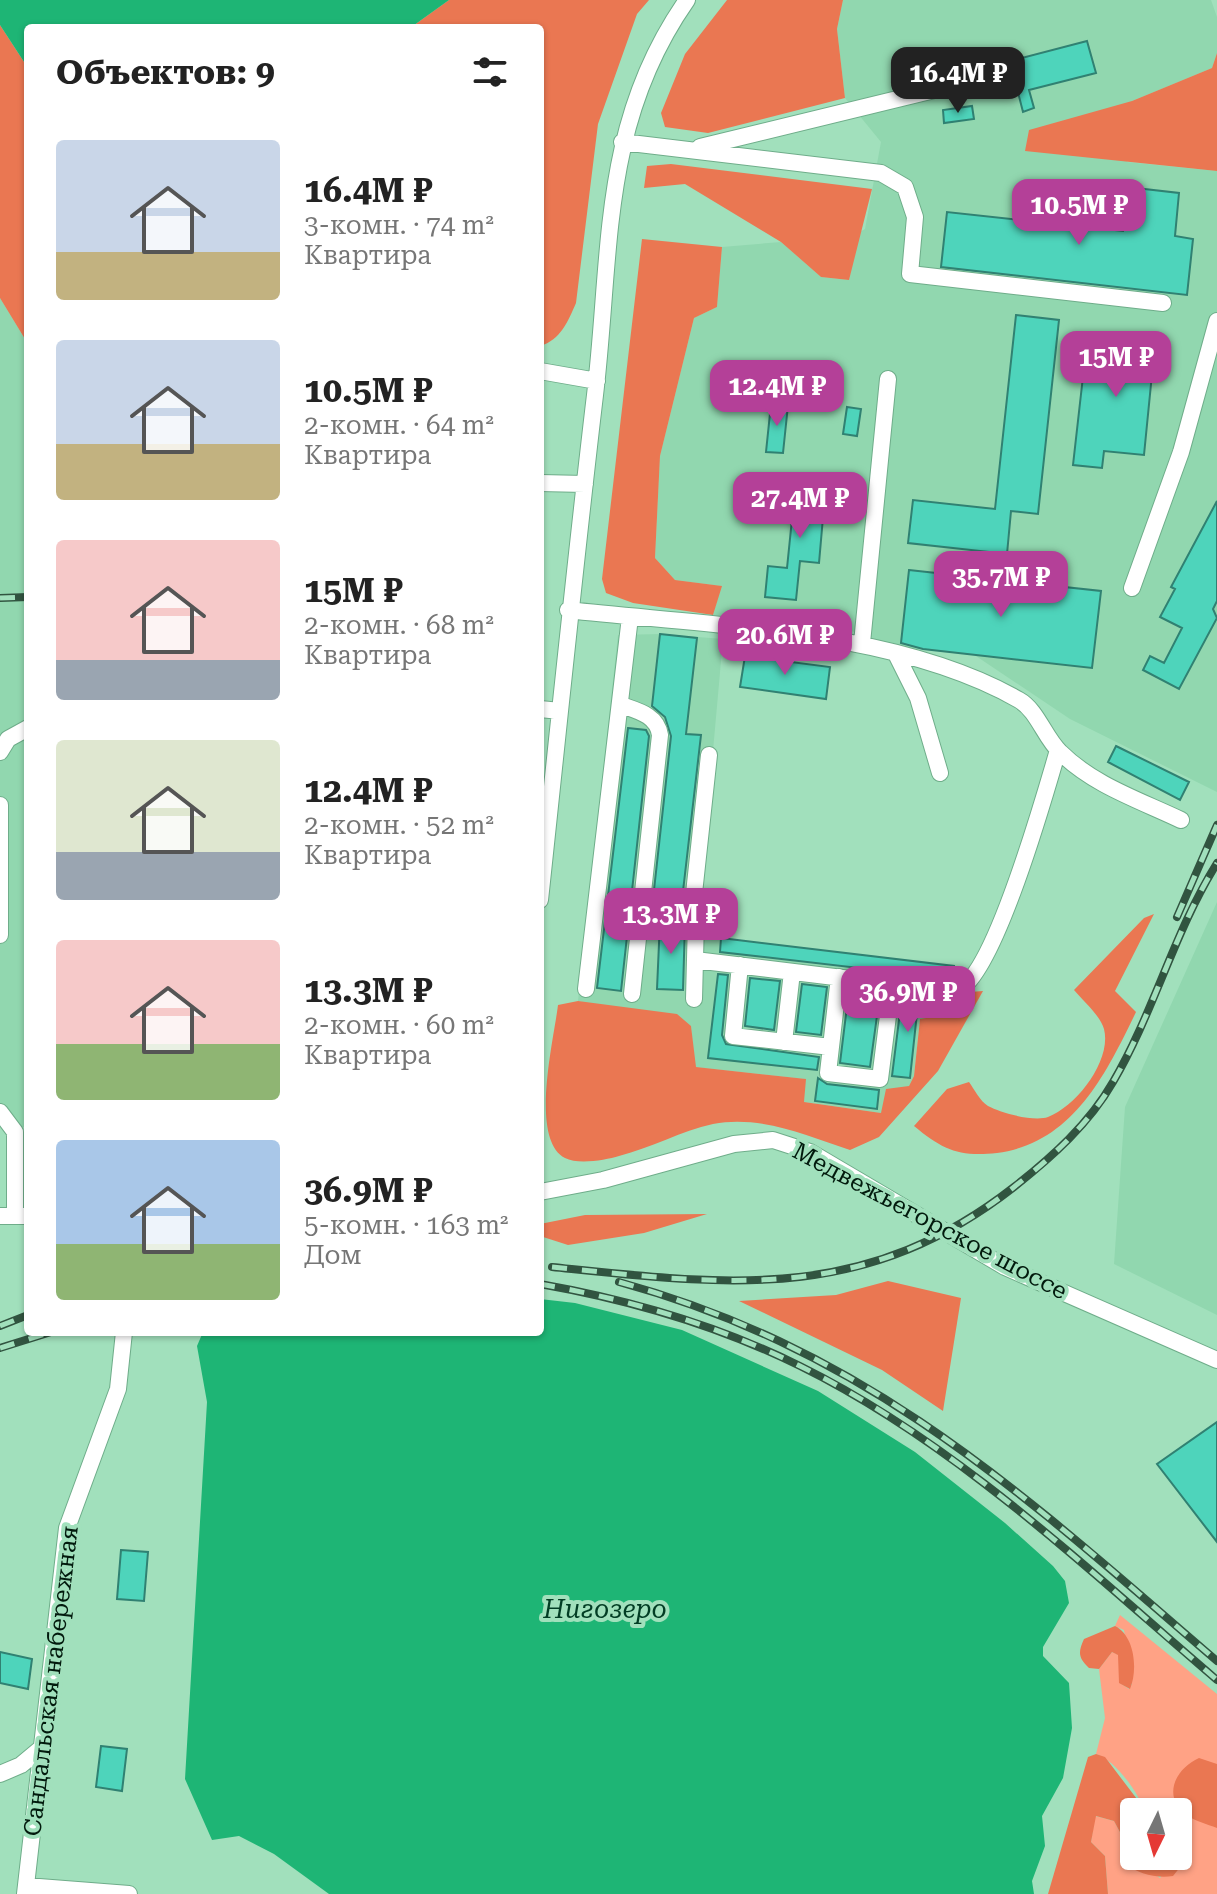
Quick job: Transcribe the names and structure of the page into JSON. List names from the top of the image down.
{
  "streets": {
    "street": ["Медвежьегорское шоссе", "Сандальская набережная"]
  },
  "water": ["Нигозеро"],
  "north": "bottom",
  "page": {
    "heading": "Объектов: 9",
    "price": [
      "16.4M ₽",
      "10.5M ₽",
      "15M ₽",
      "12.4M ₽",
      "27.4M ₽",
      "35.7M ₽",
      "20.6M ₽",
      "13.3M ₽",
      "36.9M ₽"
    ],
    "list": [
      {
        "name": "16.4M ₽",
        "note": "3-комн. · 74 m² · Квартира"
      },
      {
        "name": "10.5M ₽",
        "note": "2-комн. · 64 m² · Квартира"
      },
      {
        "name": "15M ₽",
        "note": "2-комн. · 68 m² · Квартира"
      },
      {
        "name": "12.4M ₽",
        "note": "2-комн. · 52 m² · Квартира"
      },
      {
        "name": "13.3M ₽",
        "note": "2-комн. · 60 m² · Квартира"
      },
      {
        "name": "36.9M ₽",
        "note": "5-комн. · 163 m² · Дом"
      }
    ]
  }
}
